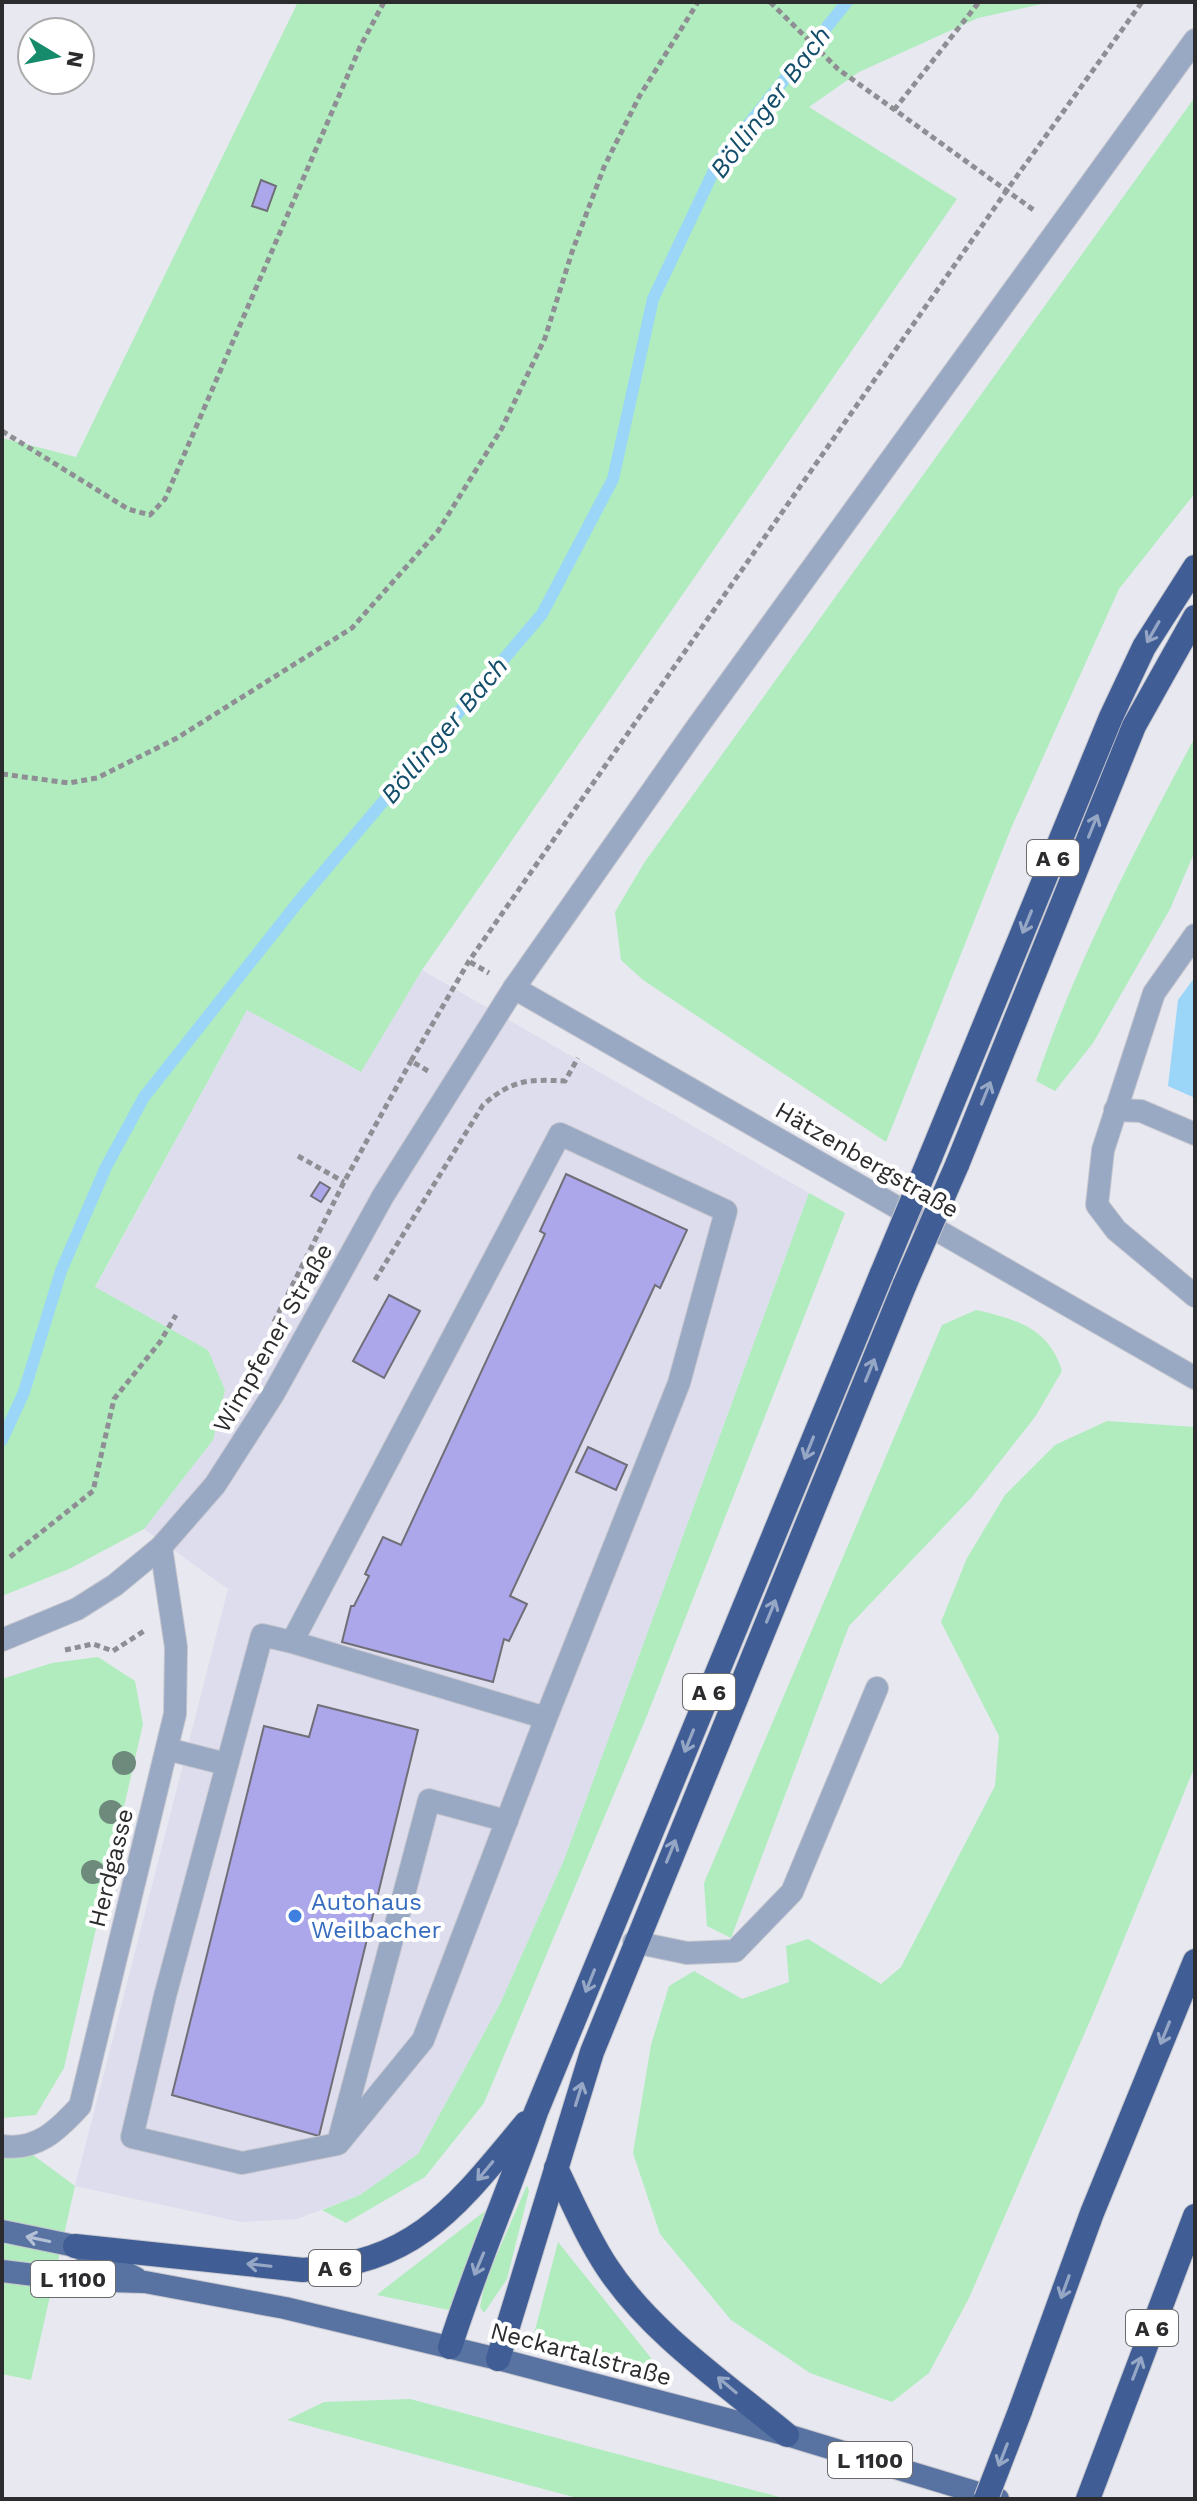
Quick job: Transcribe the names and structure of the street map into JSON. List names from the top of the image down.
{
  "streets": {
    "highway": ["A 6"],
    "main road": ["L 1100", "Neckartalstraße"],
    "street": ["Hätzenbergstraße", "Wimpfener Straße", "Herdgasse"]
  },
  "crossings": [
    ["A 6", "Neckartalstraße"],
    ["Hätzenbergstraße", "Wimpfener Straße"],
    ["Wimpfener Straße", "Herdgasse"]
  ],
  "water": ["Böllinger Bach"],
  "places": ["Autohaus Weilbacher"],
  "north": "right"
}
